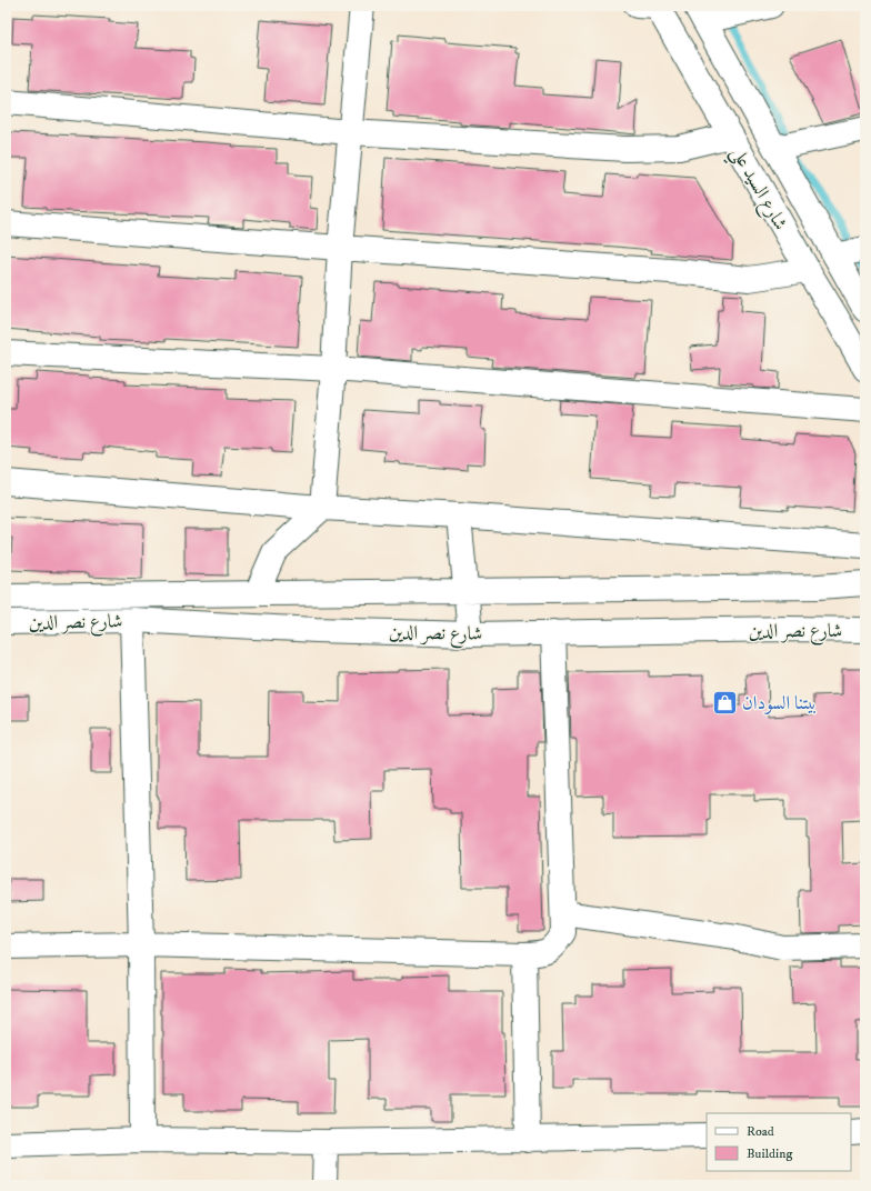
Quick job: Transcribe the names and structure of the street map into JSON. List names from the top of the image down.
{
  "streets": {
    "street": ["شارع السيد علي", "شارع نصر الدين"]
  },
  "places": {
    "shop": ["بيتنا السودان"]
  },
  "legend": ["Road", "Building"]
}
